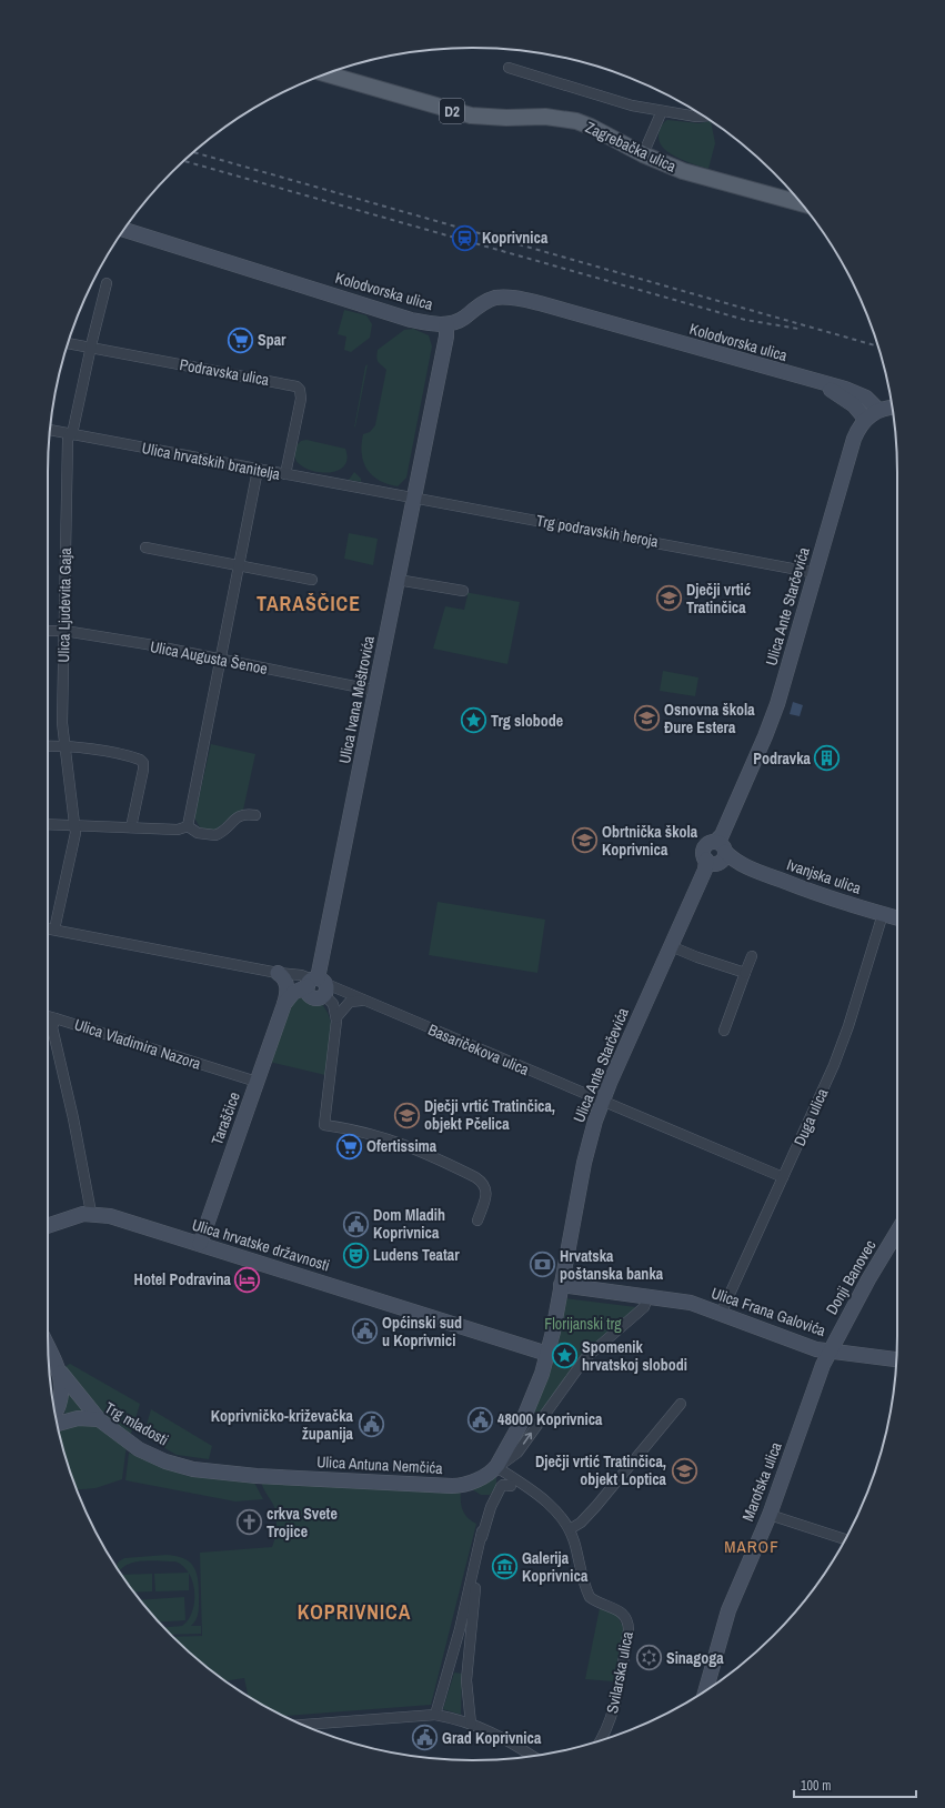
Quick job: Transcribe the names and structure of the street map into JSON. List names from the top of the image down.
{
  "streets": {
    "main road": [
      "D2",
      "Zagrebačka ulica",
      "Kolodvorska ulica",
      "Ulica Ante Starčevića",
      "Ulica Ivana Meštrovića",
      "Ivanjska ulica",
      "Taraščice",
      "Ulica hrvatske državnosti",
      "Donji Banovec",
      "Ulica Frana Galovića",
      "Trg mladosti",
      "Ulica Antuna Nemčića",
      "Marofska ulica"
    ],
    "street": [
      "Podravska ulica",
      "Ulica hrvatskih branitelja",
      "Trg podravskih heroja",
      "Ulica Ljudevita Gaja",
      "Ulica Augusta Šenoe",
      "Ulica Vladimira Nazora",
      "Basaričekova ulica",
      "Duga ulica",
      "Svilarska ulica"
    ]
  },
  "crossings": [
    ["Kolodvorska ulica", "Ulica Ante Starčevića"],
    ["Kolodvorska ulica", "Ulica Ivana Meštrovića"],
    ["Podravska ulica", "Ulica hrvatskih branitelja"],
    ["Podravska ulica", "Ulica Ljudevita Gaja"],
    ["Ulica hrvatskih branitelja", "Trg podravskih heroja"],
    ["Ulica hrvatskih branitelja", "Ulica Ljudevita Gaja"],
    ["Trg podravskih heroja", "Ulica Ante Starčevića"],
    ["Trg podravskih heroja", "Ulica Ivana Meštrovića"],
    ["Ulica Ljudevita Gaja", "Ulica Augusta Šenoe"],
    ["Ulica Ljudevita Gaja", "Basaričekova ulica"],
    ["Ulica Ante Starčevića", "Ivanjska ulica"],
    ["Ulica Ante Starčevića", "Basaričekova ulica"],
    ["Ulica Augusta Šenoe", "Ulica Ivana Meštrovića"],
    ["Ulica Ivana Meštrovića", "Basaričekova ulica"],
    ["Ulica Ivana Meštrovića", "Taraščice"],
    ["Ivanjska ulica", "Duga ulica"],
    ["Ulica Vladimira Nazora", "Taraščice"],
    ["Ulica Vladimira Nazora", "Ulica hrvatske državnosti"],
    ["Basaričekova ulica", "Duga ulica"],
    ["Basaričekova ulica", "Taraščice"],
    ["Duga ulica", "Ulica Frana Galovića"],
    ["Taraščice", "Ulica hrvatske državnosti"],
    ["Donji Banovec", "Ulica Frana Galovića"],
    ["Donji Banovec", "Marofska ulica"],
    ["Ulica Frana Galovića", "Marofska ulica"],
    ["Trg mladosti", "Ulica Antuna Nemčića"],
    ["Ulica Antuna Nemčića", "Svilarska ulica"]
  ],
  "districts": ["TARAŠČICE", "MAROF", "KOPRIVNICA"],
  "parks": ["Florijanski trg"],
  "places": {
    "station": ["Koprivnica"],
    "supermarket": ["Spar", "Ofertissima"],
    "school or university": [
      "Dječji vrtić Tratinčica",
      "Osnovna škola Đure Estera",
      "Obrtnička škola Koprivnica",
      "Dječji vrtić Tratinčica, objekt Pčelica",
      "Dječji vrtić Tratinčica, objekt Loptica"
    ],
    "place": ["Trg slobode", "Spomenik hrvatskoj slobodi"],
    "building": ["Podravka"],
    "public building": [
      "Dom Mladih Koprivnica",
      "Općinski sud u Koprivnici",
      "48000 Koprivnica",
      "Koprivničko-križevačka županija",
      "Grad Koprivnica"
    ],
    "theatre": ["Ludens Teatar"],
    "bank": ["Hrvatska poštanska banka"],
    "hotel": ["Hotel Podravina"],
    "church": ["crkva Svete Trojice"],
    "museum": ["Galerija Koprivnica"],
    "synagogue": ["Sinagoga"]
  },
  "scale_bar": "100 m"
}
